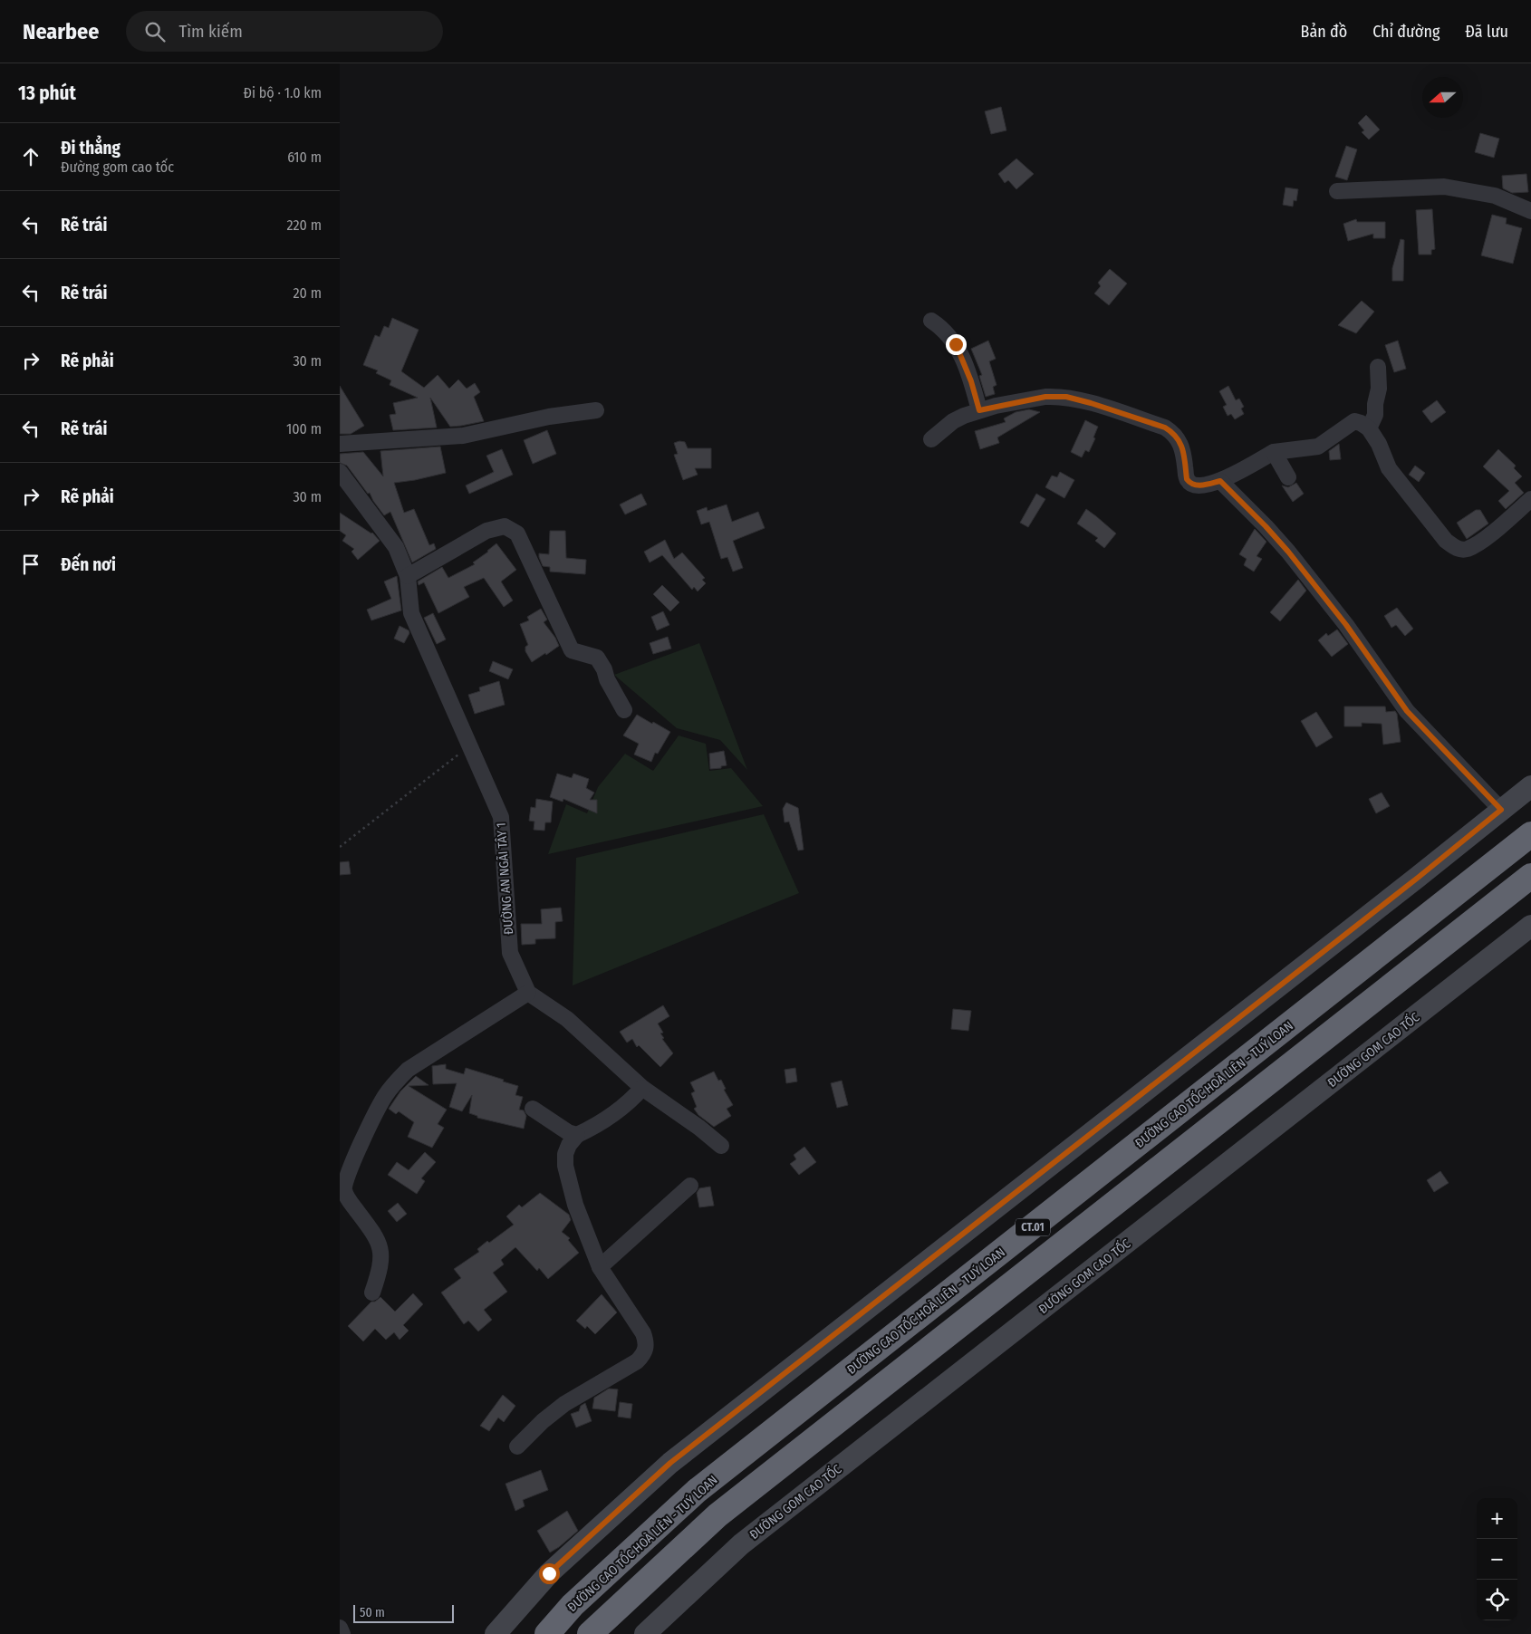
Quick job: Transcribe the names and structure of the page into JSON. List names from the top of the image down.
{
  "streets": {
    "highway": ["ĐƯỜNG CAO TỐC HOÀ LIÊN - TUÝ LOAN", "CT.01"],
    "main road": ["ĐƯỜNG GOM CAO TỐC"],
    "street": ["ĐƯỜNG AN NGÃI TÂY 1"]
  },
  "scale_bar": "50 m",
  "north": "left",
  "page": {
    "header": "Nearbee",
    "search": "Tìm kiếm",
    "nav": ["Bản đồ", "Chỉ đường", "Đã lưu"],
    "heading": ["13 phút", "Đi bộ · 1.0 km"],
    "list": [
      ["Đi thẳng", "Đường gom cao tốc", "610 m"],
      ["Rẽ trái", "220 m"],
      ["Rẽ trái", "20 m"],
      ["Rẽ phải", "30 m"],
      ["Rẽ trái", "100 m"],
      ["Rẽ phải", "30 m"],
      "Đến nơi"
    ],
    "map_buttons": ["+", "−"],
    "scale": "50 m"
  }
}
